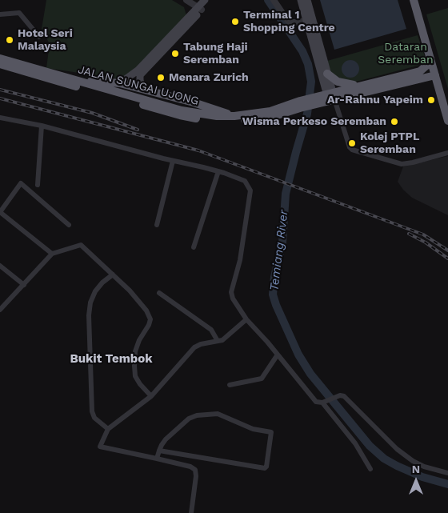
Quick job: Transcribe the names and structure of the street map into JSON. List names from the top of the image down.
{
  "streets": {
    "highway": ["JALAN SUNGAI UJONG"]
  },
  "districts": ["Bukit Tembok"],
  "water": ["Temiang River"],
  "parks": ["Dataran Seremban"],
  "places": [
    "Terminal 1 Shopping Centre",
    "Hotel Seri Malaysia",
    "Tabung Haji Seremban",
    "Menara Zurich",
    "Ar-Rahnu Yapeim",
    "Wisma Perkeso Seremban",
    "Kolej PTPL Seremban"
  ],
  "north": "top"
}
